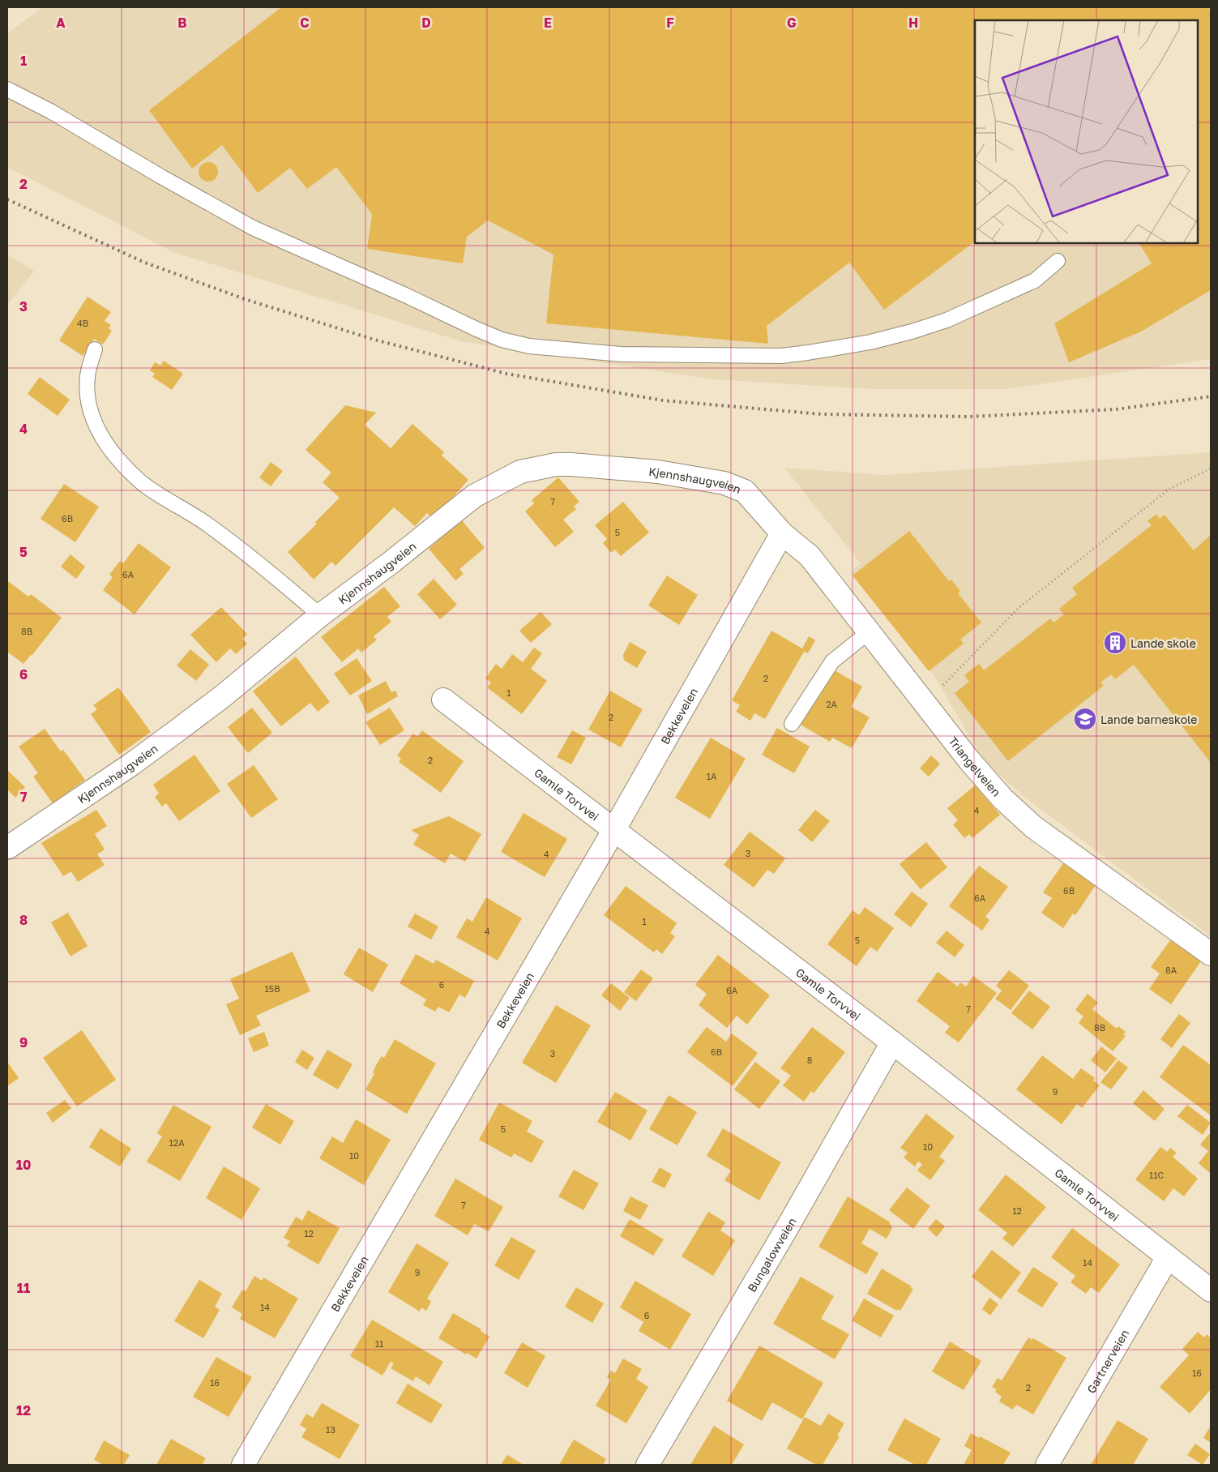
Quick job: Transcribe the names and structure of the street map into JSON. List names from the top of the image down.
{
  "streets": {
    "street": [
      "Kjennshaugveien",
      "Bekkeveien",
      "Triangelveien",
      "Gamle Torvvei",
      "Bungalowveien",
      "Gartnerveien"
    ]
  },
  "crossings": [
    ["Kjennshaugveien", "Bekkeveien"],
    ["Kjennshaugveien", "Triangelveien"],
    ["Bekkeveien", "Triangelveien"],
    ["Bekkeveien", "Gamle Torvvei"],
    ["Gamle Torvvei", "Bungalowveien"],
    ["Gamle Torvvei", "Gartnerveien"]
  ],
  "places": {
    "building": ["Lande skole"],
    "school or university": ["Lande barneskole"]
  },
  "house_numbers": [
    "4B",
    "7",
    "6B",
    "5",
    "6A",
    "8B",
    "2",
    "1",
    "2A",
    "2",
    "2",
    "1A",
    "4",
    "3",
    "4",
    "6B",
    "6A",
    "1",
    "4",
    "5",
    "8A",
    "6",
    "15B",
    "6A",
    "7",
    "8B",
    "6B",
    "3",
    "8",
    "9",
    "5",
    "12A",
    "10",
    "10",
    "11C",
    "7",
    "12",
    "12",
    "14",
    "9",
    "14",
    "6",
    "11",
    "16",
    "16",
    "2",
    "13"
  ],
  "grid": {
    "columns": [
      "A",
      "B",
      "C",
      "D",
      "E",
      "F",
      "G",
      "H"
    ],
    "rows": [
      "1",
      "2",
      "3",
      "4",
      "5",
      "6",
      "7",
      "8",
      "9",
      "10",
      "11",
      "12"
    ]
  }
}
